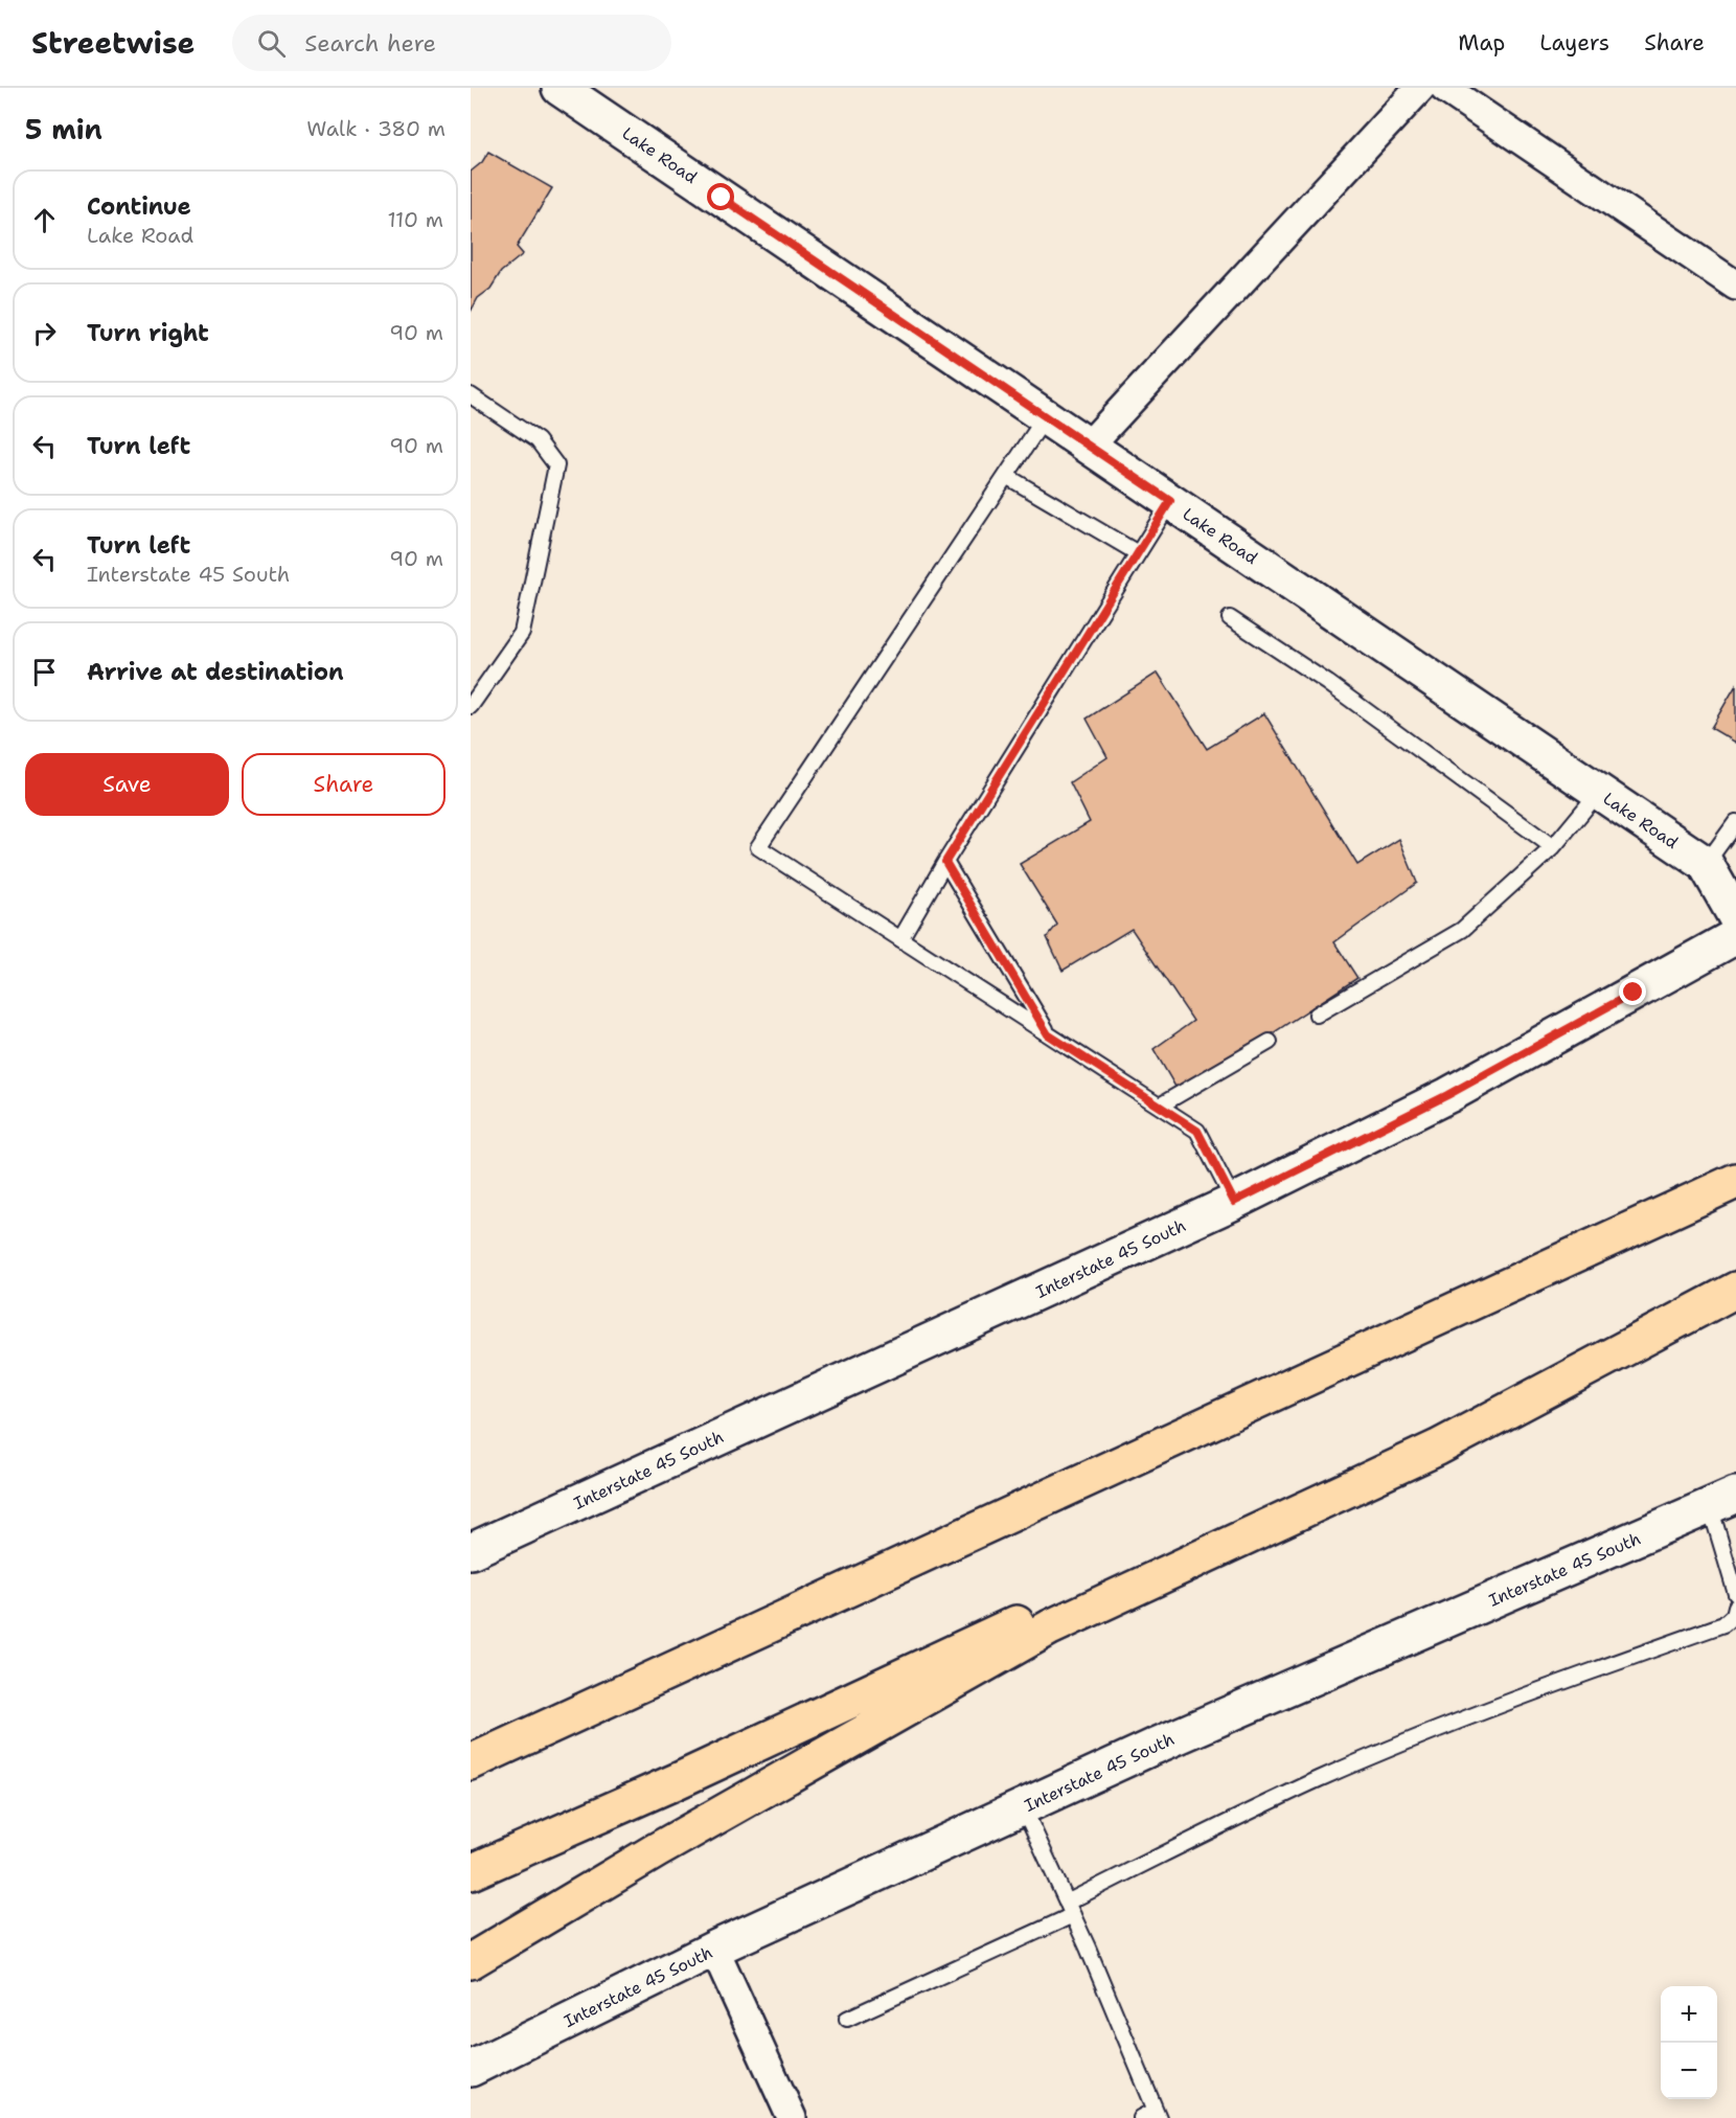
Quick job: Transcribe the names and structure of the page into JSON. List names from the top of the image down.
{
  "streets": {
    "main road": ["Lake Road", "Interstate 45 South"]
  },
  "page": {
    "header": "Streetwise",
    "search": "Search here",
    "nav": ["Map", "Layers", "Share"],
    "heading": ["5 min", "Walk · 380 m"],
    "list": [
      ["Continue", "Lake Road", "110 m"],
      ["Turn right", "90 m"],
      ["Turn left", "90 m"],
      ["Turn left", "Interstate 45 South", "90 m"],
      "Arrive at destination"
    ],
    "buttons": ["Save", "Share"],
    "map_buttons": ["+", "−"]
  }
}
